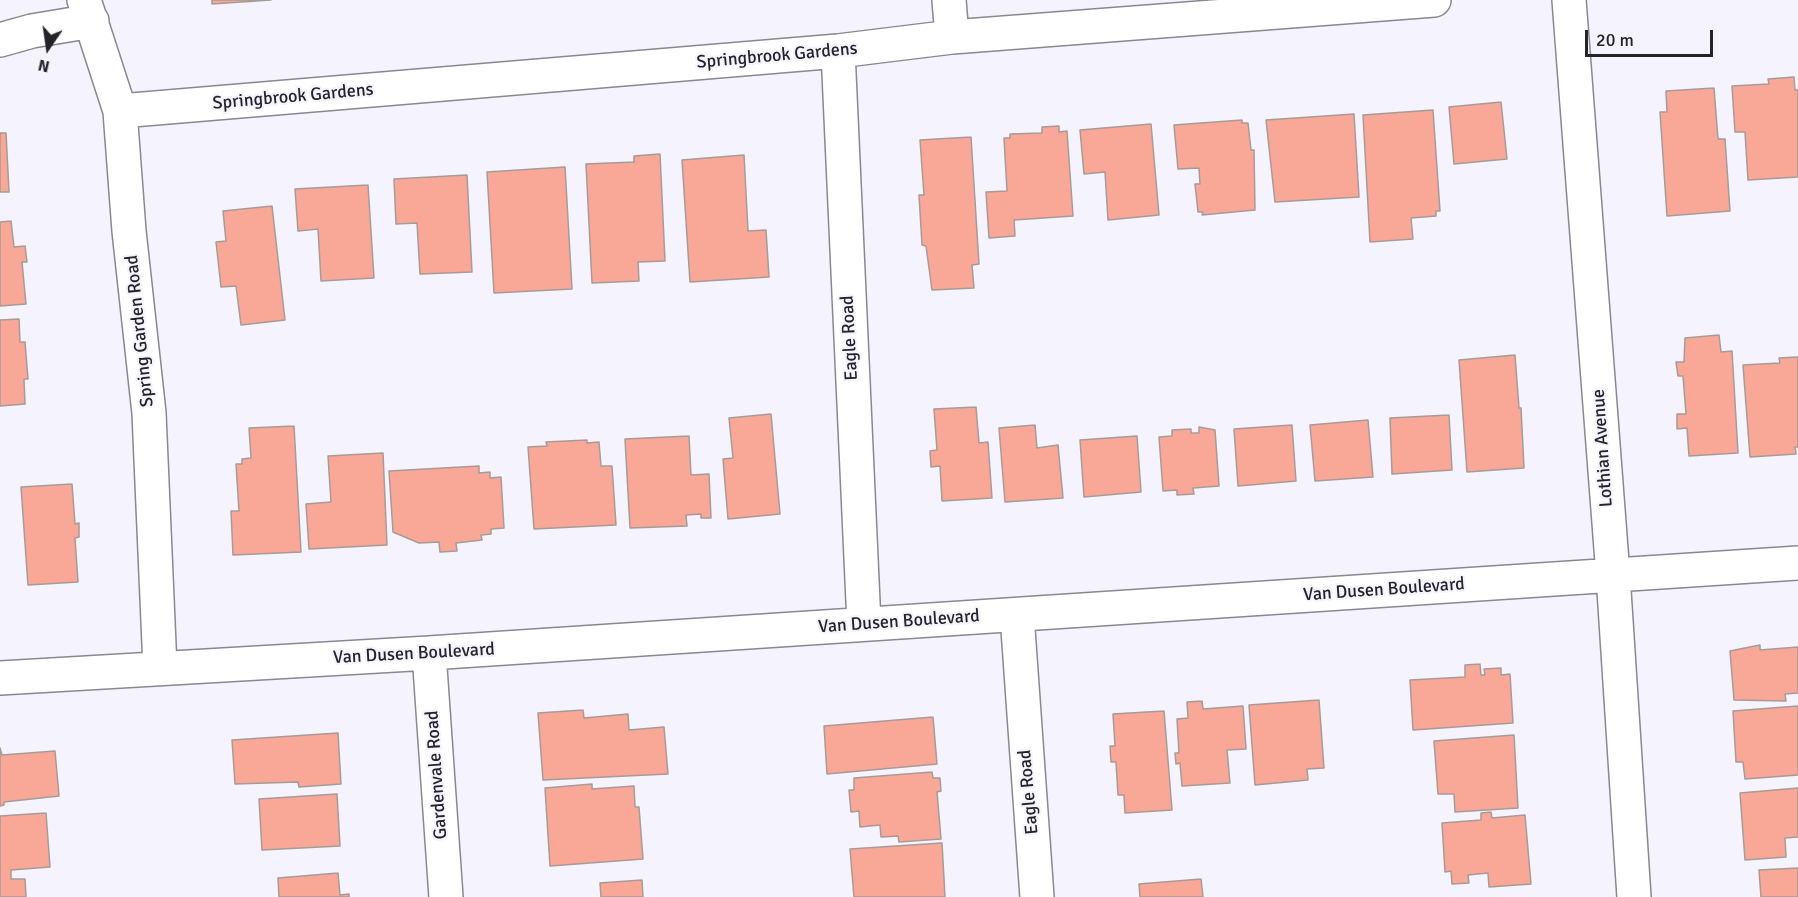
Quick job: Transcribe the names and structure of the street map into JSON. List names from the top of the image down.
{
  "streets": {
    "street": [
      "Springbrook Gardens",
      "Spring Garden Road",
      "Eagle Road",
      "Lothian Avenue",
      "Van Dusen Boulevard",
      "Gardenvale Road"
    ]
  },
  "crossings": [
    ["Springbrook Gardens", "Spring Garden Road"],
    ["Springbrook Gardens", "Eagle Road"],
    ["Spring Garden Road", "Van Dusen Boulevard"],
    ["Eagle Road", "Van Dusen Boulevard"],
    ["Lothian Avenue", "Van Dusen Boulevard"],
    ["Van Dusen Boulevard", "Gardenvale Road"]
  ],
  "scale_bar": "20 m",
  "north": "bottom"
}
